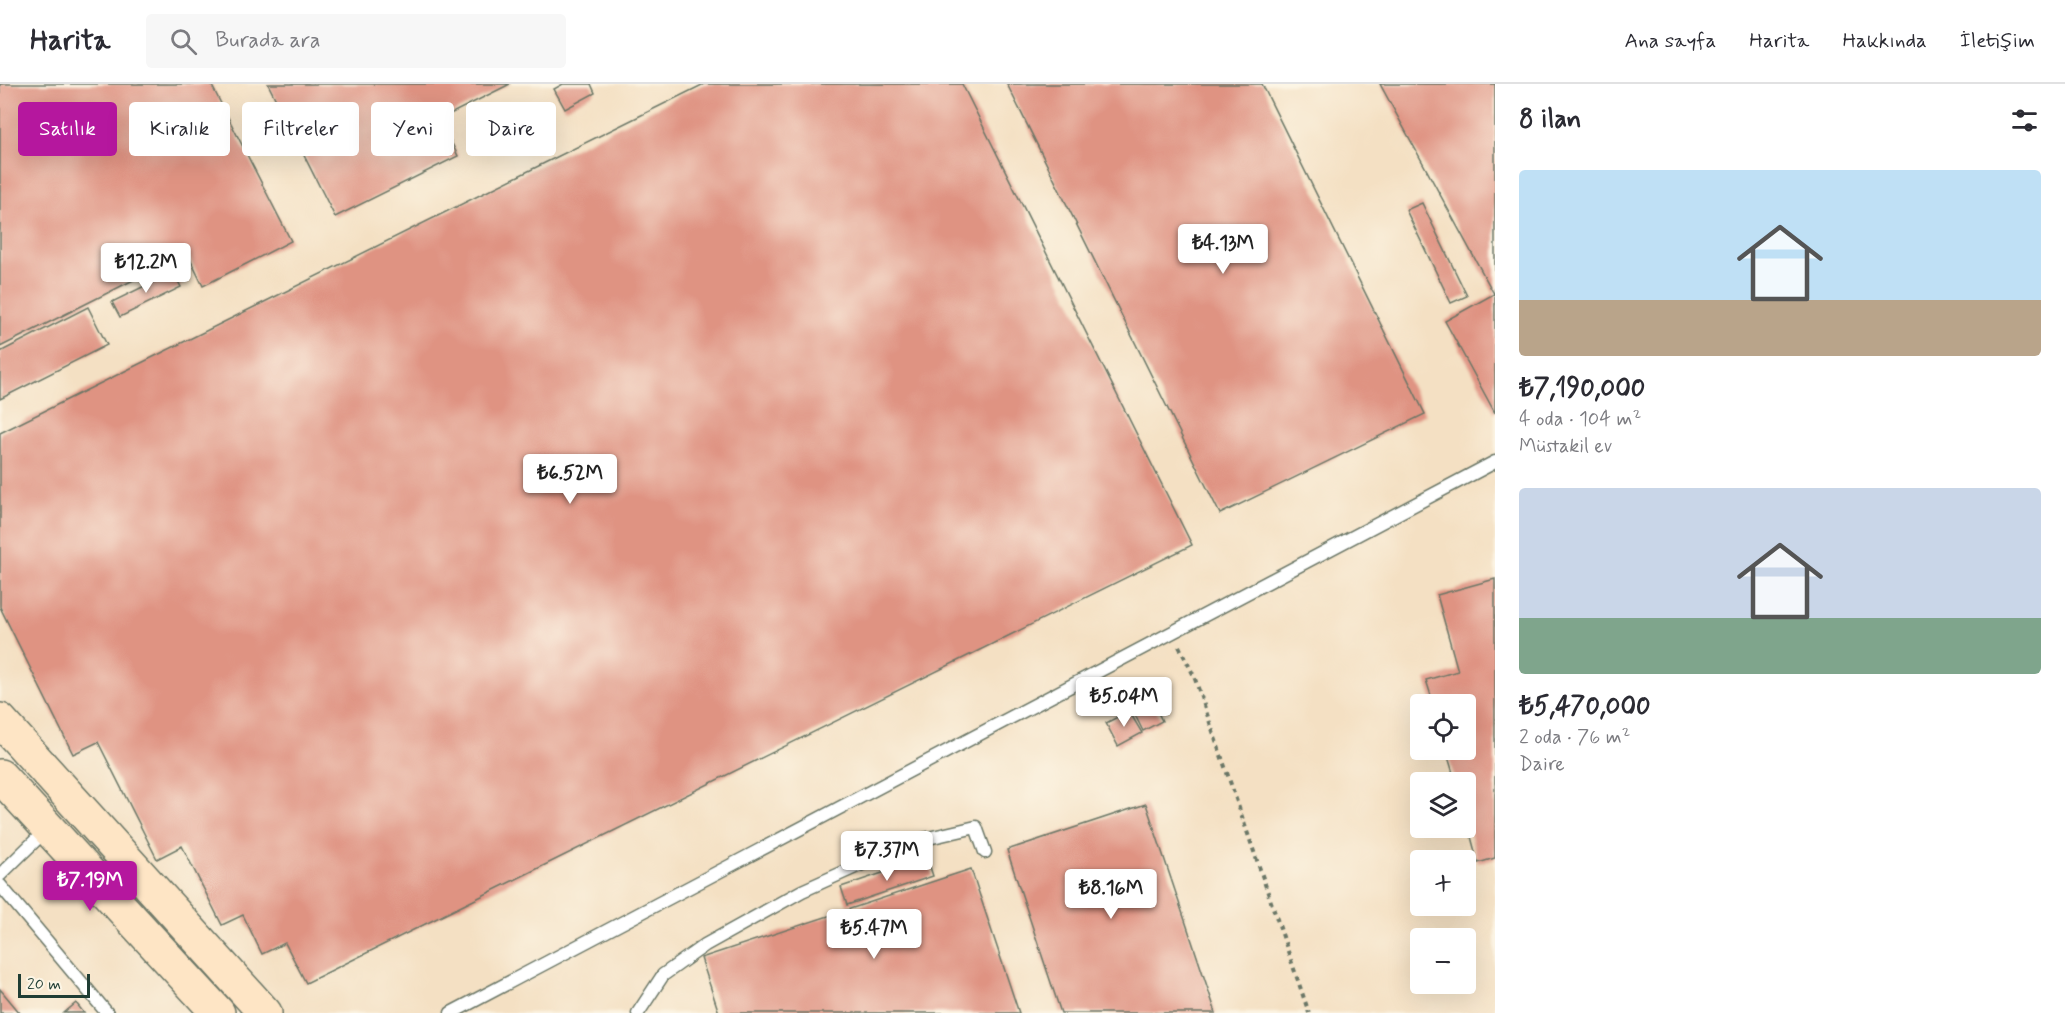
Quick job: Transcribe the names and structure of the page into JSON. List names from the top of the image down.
{
  "scale_bar": "20 m",
  "page": {
    "header": "Harita",
    "search": "Burada ara",
    "nav": [
      "Ana sayfa",
      "Harita",
      "Hakkında",
      "İletişim"
    ],
    "heading": "8 ilan",
    "chip": [
      "Satılık",
      "Kiralık",
      "Filtreler",
      "Yeni",
      "Daire"
    ],
    "list": [
      {
        "name": "₺7,190,000",
        "note": "4 oda · 104 m² · Müstakil ev"
      },
      {
        "name": "₺5,470,000",
        "note": "2 oda · 76 m² · Daire"
      }
    ],
    "price": [
      "₺4.13M",
      "₺12.2M",
      "₺6.52M",
      "₺5.04M",
      "₺7.37M",
      "₺7.19M",
      "₺8.16M",
      "₺5.47M"
    ],
    "map_buttons": ["+", "−"],
    "scale": "20 m"
  }
}
